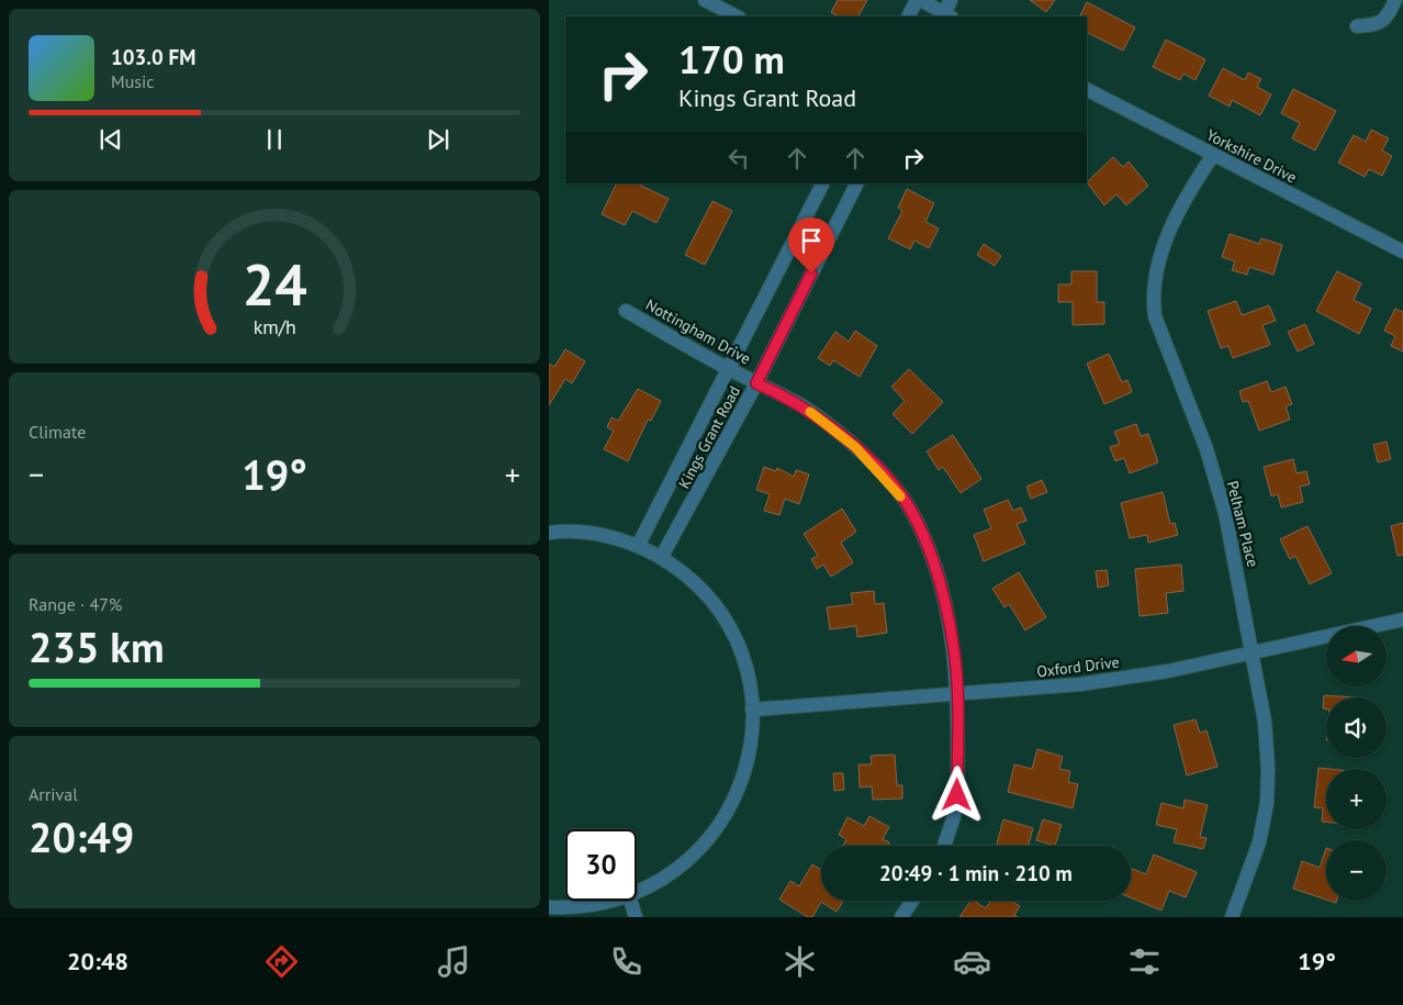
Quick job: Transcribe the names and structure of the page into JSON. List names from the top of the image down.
{
  "streets": {
    "street": [
      "Yorkshire Drive",
      "Nottingham Drive",
      "Kings Grant Road",
      "Pelham Place",
      "Oxford Drive"
    ]
  },
  "crossings": [
    ["Yorkshire Drive", "Pelham Place"],
    ["Nottingham Drive", "Kings Grant Road"],
    ["Nottingham Drive", "Oxford Drive"],
    ["Pelham Place", "Oxford Drive"]
  ],
  "north": "left",
  "page": {
    "turn": ["170 m", "Kings Grant Road"],
    "song": ["103.0 FM", "Music"],
    "tile": [
      "Climate",
      ["Range · 47%", "235 km"],
      ["Arrival", "20:49"]
    ],
    "heat": ["−", "19°", "+"],
    "map_buttons": ["+", "−"],
    "limit": "30",
    "trip": "20:49 · 1 min · 210 m",
    "tabs": ["20:48", "19°"],
    "gauge": ["24", "km/h"]
  }
}
